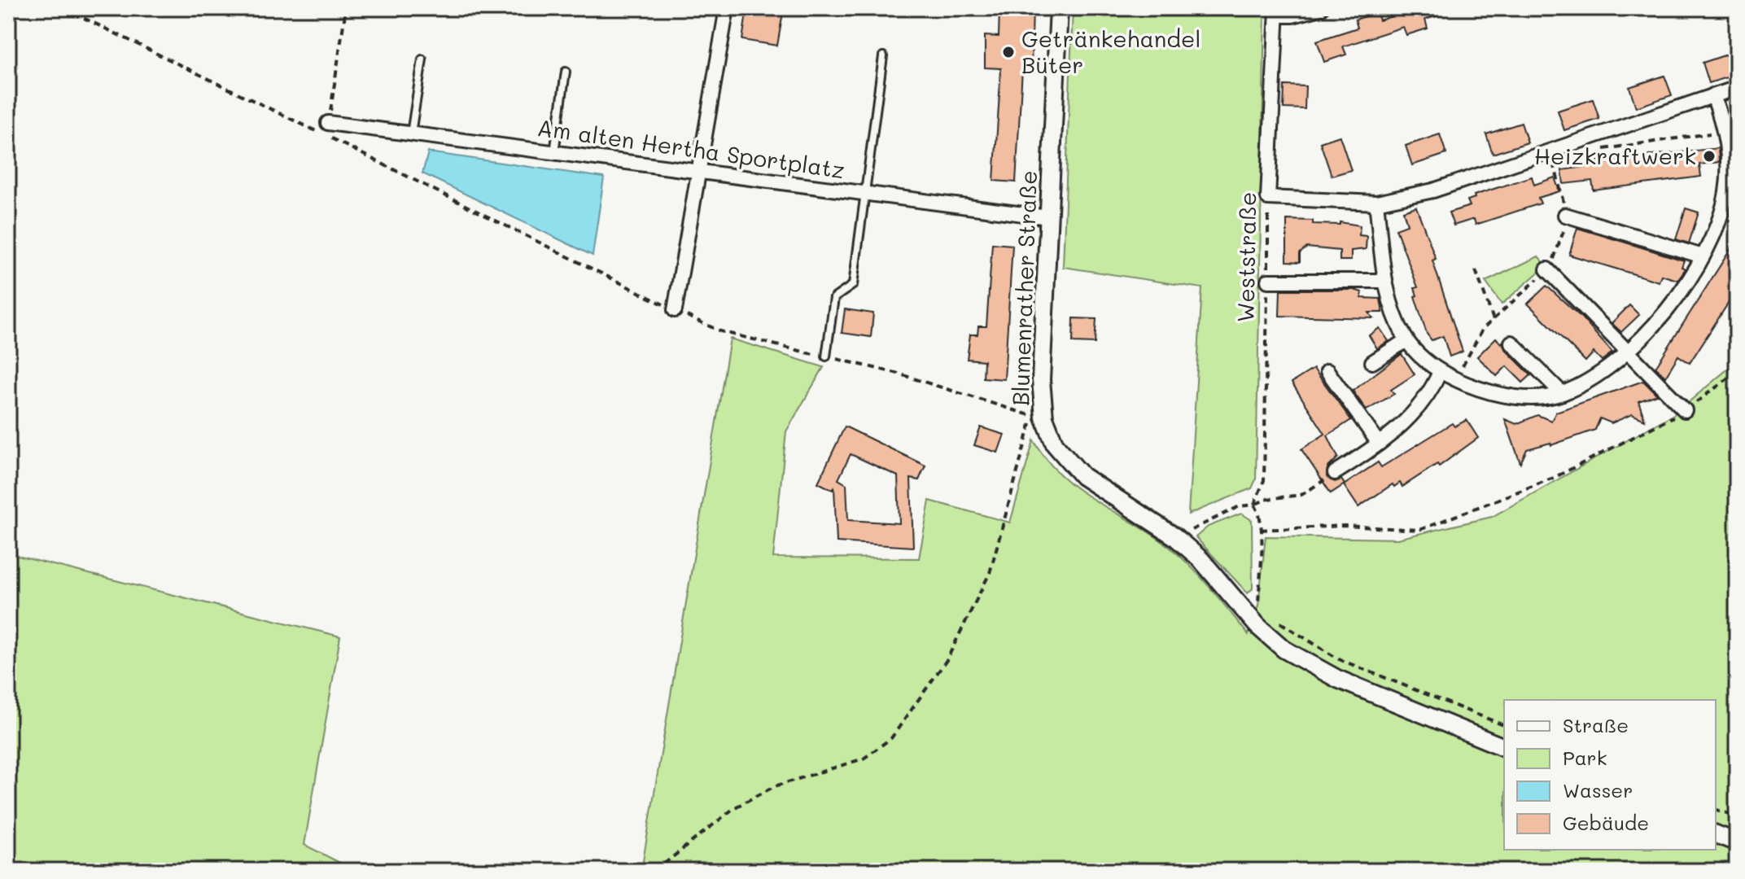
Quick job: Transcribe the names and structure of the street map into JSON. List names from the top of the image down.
{
  "streets": {
    "street": ["Am alten Hertha Sportplatz", "Weststraße", "Blumenrather Straße"]
  },
  "crossings": [
    ["Am alten Hertha Sportplatz", "Blumenrather Straße"]
  ],
  "places": ["Getränkehandel Büter", "Heizkraftwerk"],
  "legend": [
    "Straße",
    "Park",
    "Wasser",
    "Gebäude"
  ]
}
